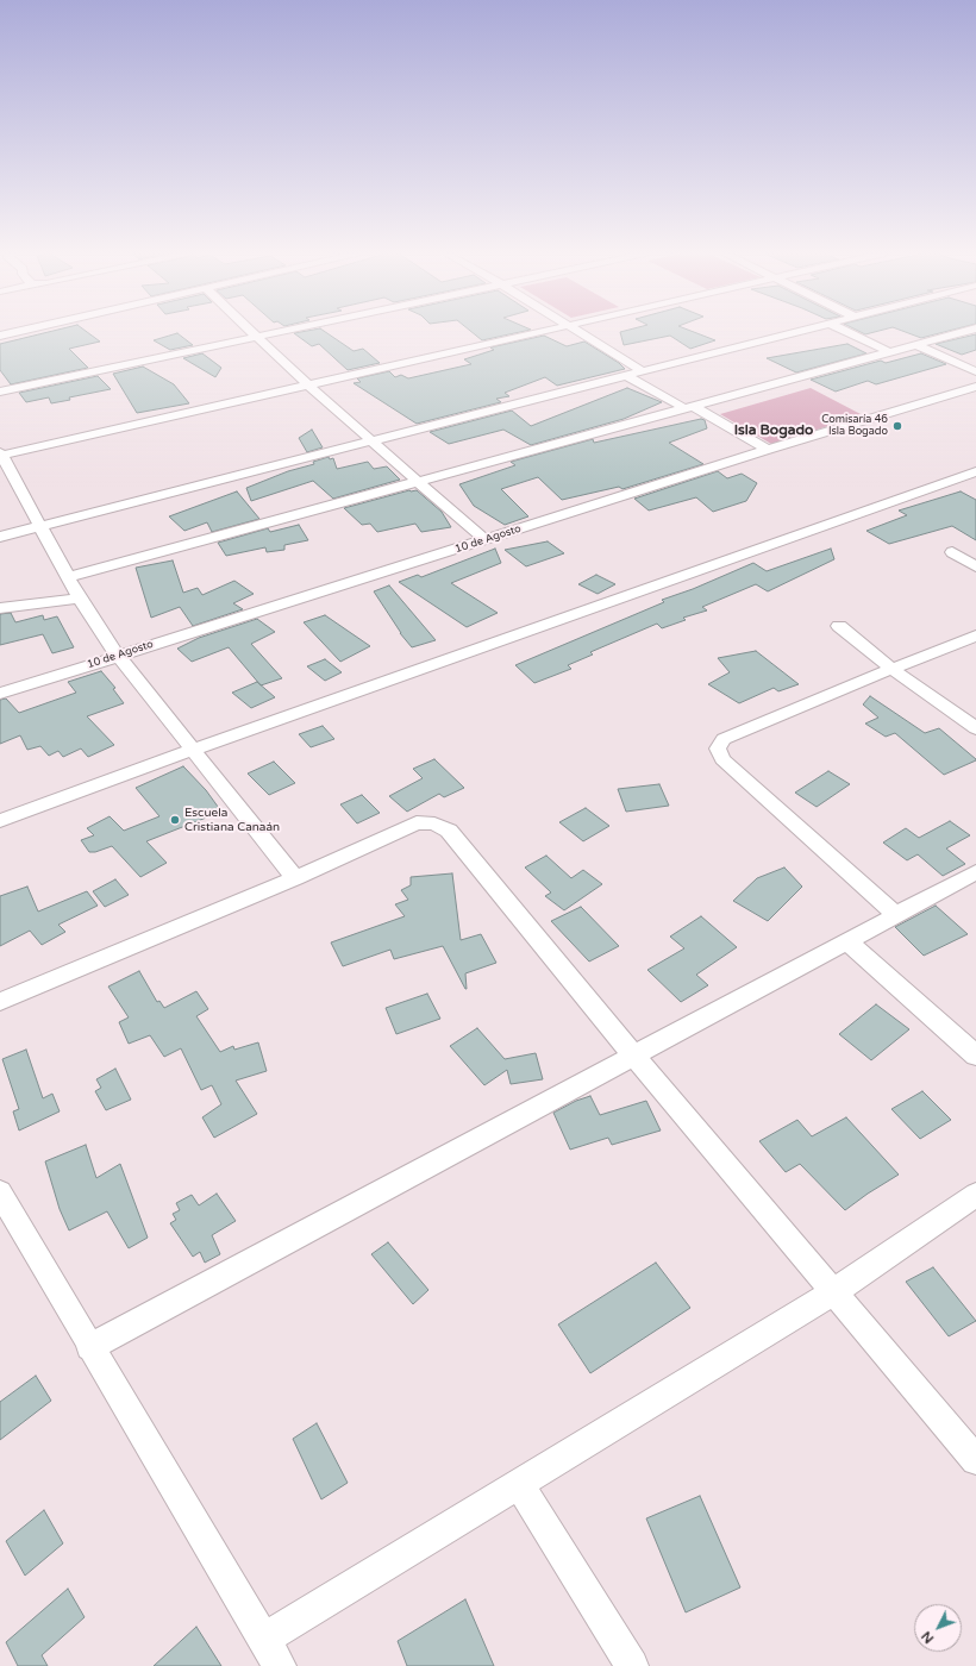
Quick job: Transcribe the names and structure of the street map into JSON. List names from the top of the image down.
{
  "streets": {
    "street": ["10 de Agosto"]
  },
  "districts": ["Isla Bogado"],
  "places": ["Comisaría 46 Isla Bogado", "Escuela Cristiana Canaán"],
  "north": "bottom left"
}
